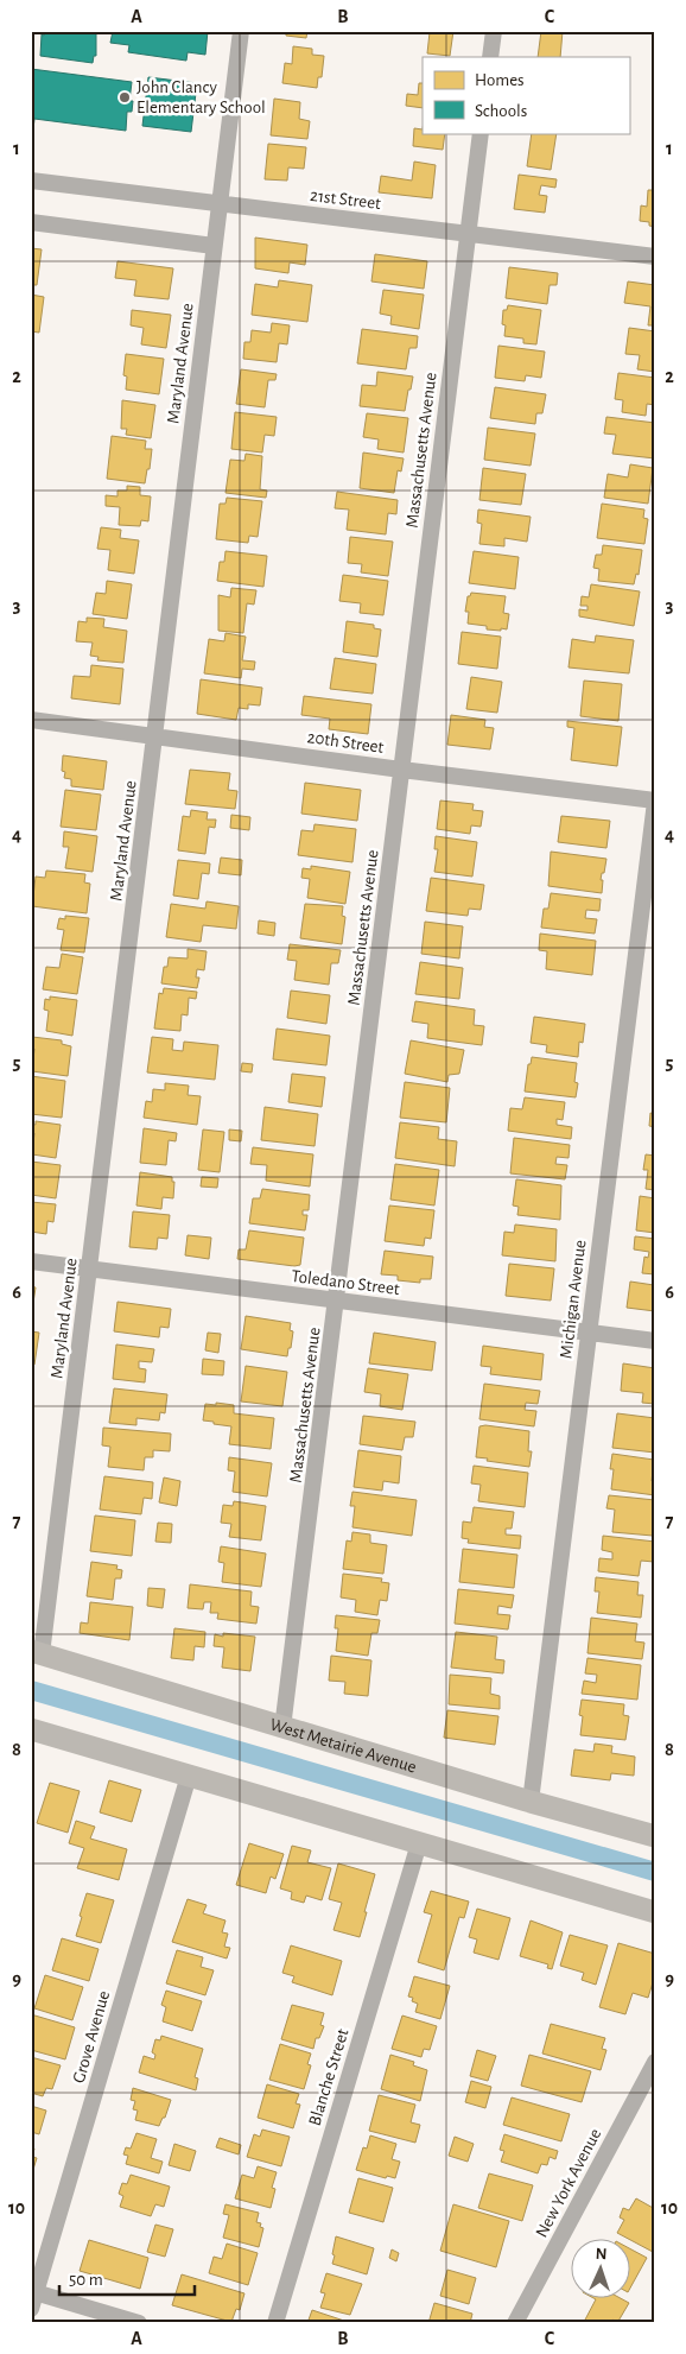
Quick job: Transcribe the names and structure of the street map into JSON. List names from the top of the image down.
{
  "streets": {
    "main road": ["West Metairie Avenue"],
    "street": [
      "21st Street",
      "Maryland Avenue",
      "Massachusetts Avenue",
      "20th Street",
      "Toledano Street",
      "Michigan Avenue",
      "Grove Avenue",
      "Blanche Street",
      "New York Avenue"
    ]
  },
  "crossings": [
    ["21st Street", "Maryland Avenue"],
    ["21st Street", "Massachusetts Avenue"],
    ["Maryland Avenue", "20th Street"],
    ["Maryland Avenue", "Toledano Street"],
    ["Maryland Avenue", "West Metairie Avenue"],
    ["Massachusetts Avenue", "20th Street"],
    ["Massachusetts Avenue", "Toledano Street"],
    ["Massachusetts Avenue", "West Metairie Avenue"],
    ["20th Street", "Michigan Avenue"],
    ["Toledano Street", "Michigan Avenue"],
    ["Michigan Avenue", "West Metairie Avenue"]
  ],
  "places": ["John Clancy Elementary School"],
  "legend": ["Homes", "Schools"],
  "scale_bar": "50 m",
  "north": "top",
  "grid": {
    "columns": ["A", "B", "C"],
    "rows": [
      "1",
      "2",
      "3",
      "4",
      "5",
      "6",
      "7",
      "8",
      "9",
      "10"
    ]
  }
}
